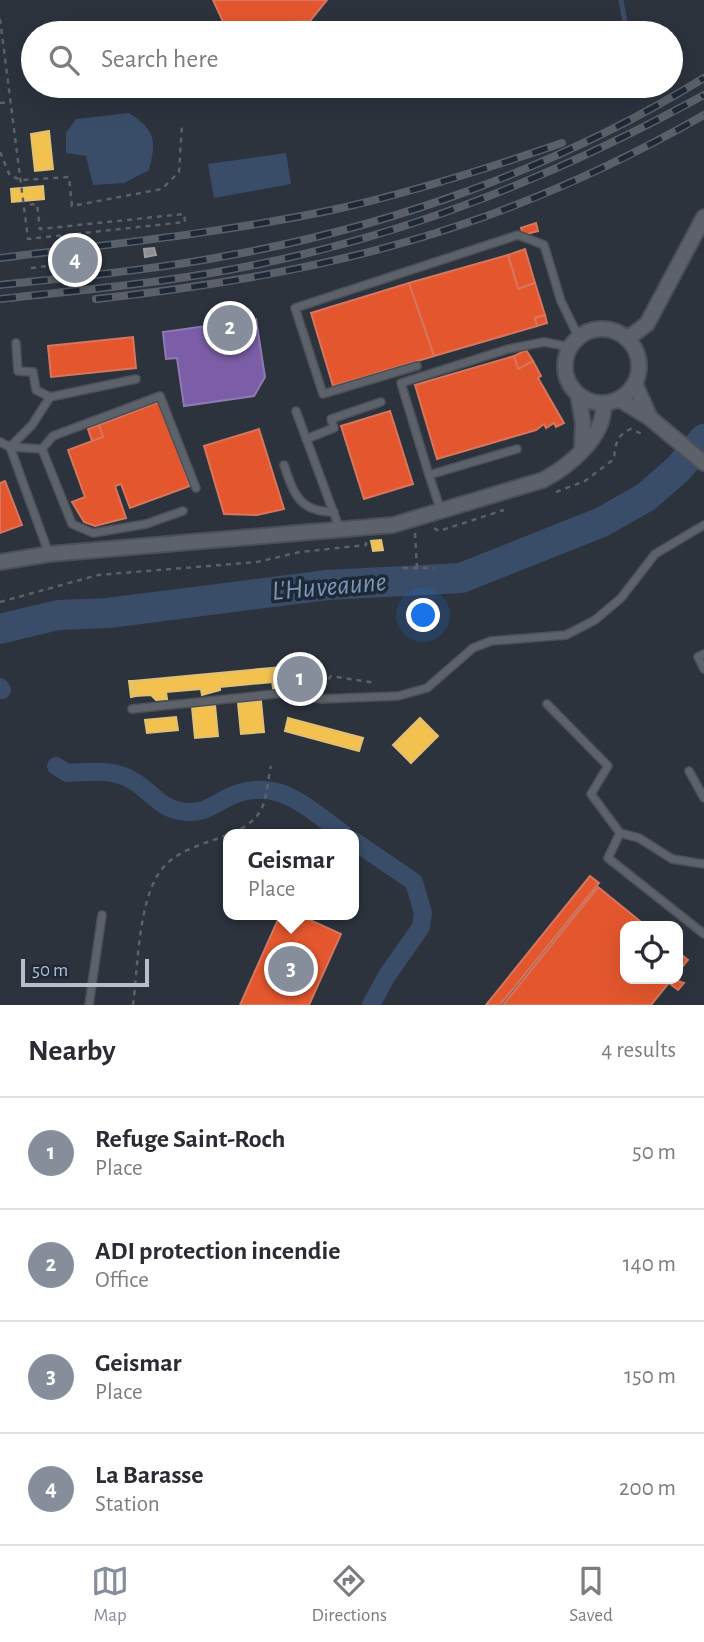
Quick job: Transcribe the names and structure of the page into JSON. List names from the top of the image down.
{
  "water": ["L'Huveaune"],
  "scale_bar": "50 m",
  "page": {
    "search": "Search here",
    "pins": [
      "4",
      "2",
      "1",
      "3"
    ],
    "popup": ["Geismar", "Place"],
    "scale": "50 m",
    "heading": ["Nearby", "4 results"],
    "list": [
      {
        "mark": "1",
        "name": "Refuge Saint-Roch",
        "note": "Place",
        "value": "50 m"
      },
      {
        "mark": "2",
        "name": "ADI protection incendie",
        "note": "Office",
        "value": "140 m"
      },
      {
        "mark": "3",
        "name": "Geismar",
        "note": "Place",
        "value": "150 m"
      },
      {
        "mark": "4",
        "name": "La Barasse",
        "note": "Station",
        "value": "200 m"
      }
    ],
    "nav": ["Map", "Directions", "Saved"]
  }
}
